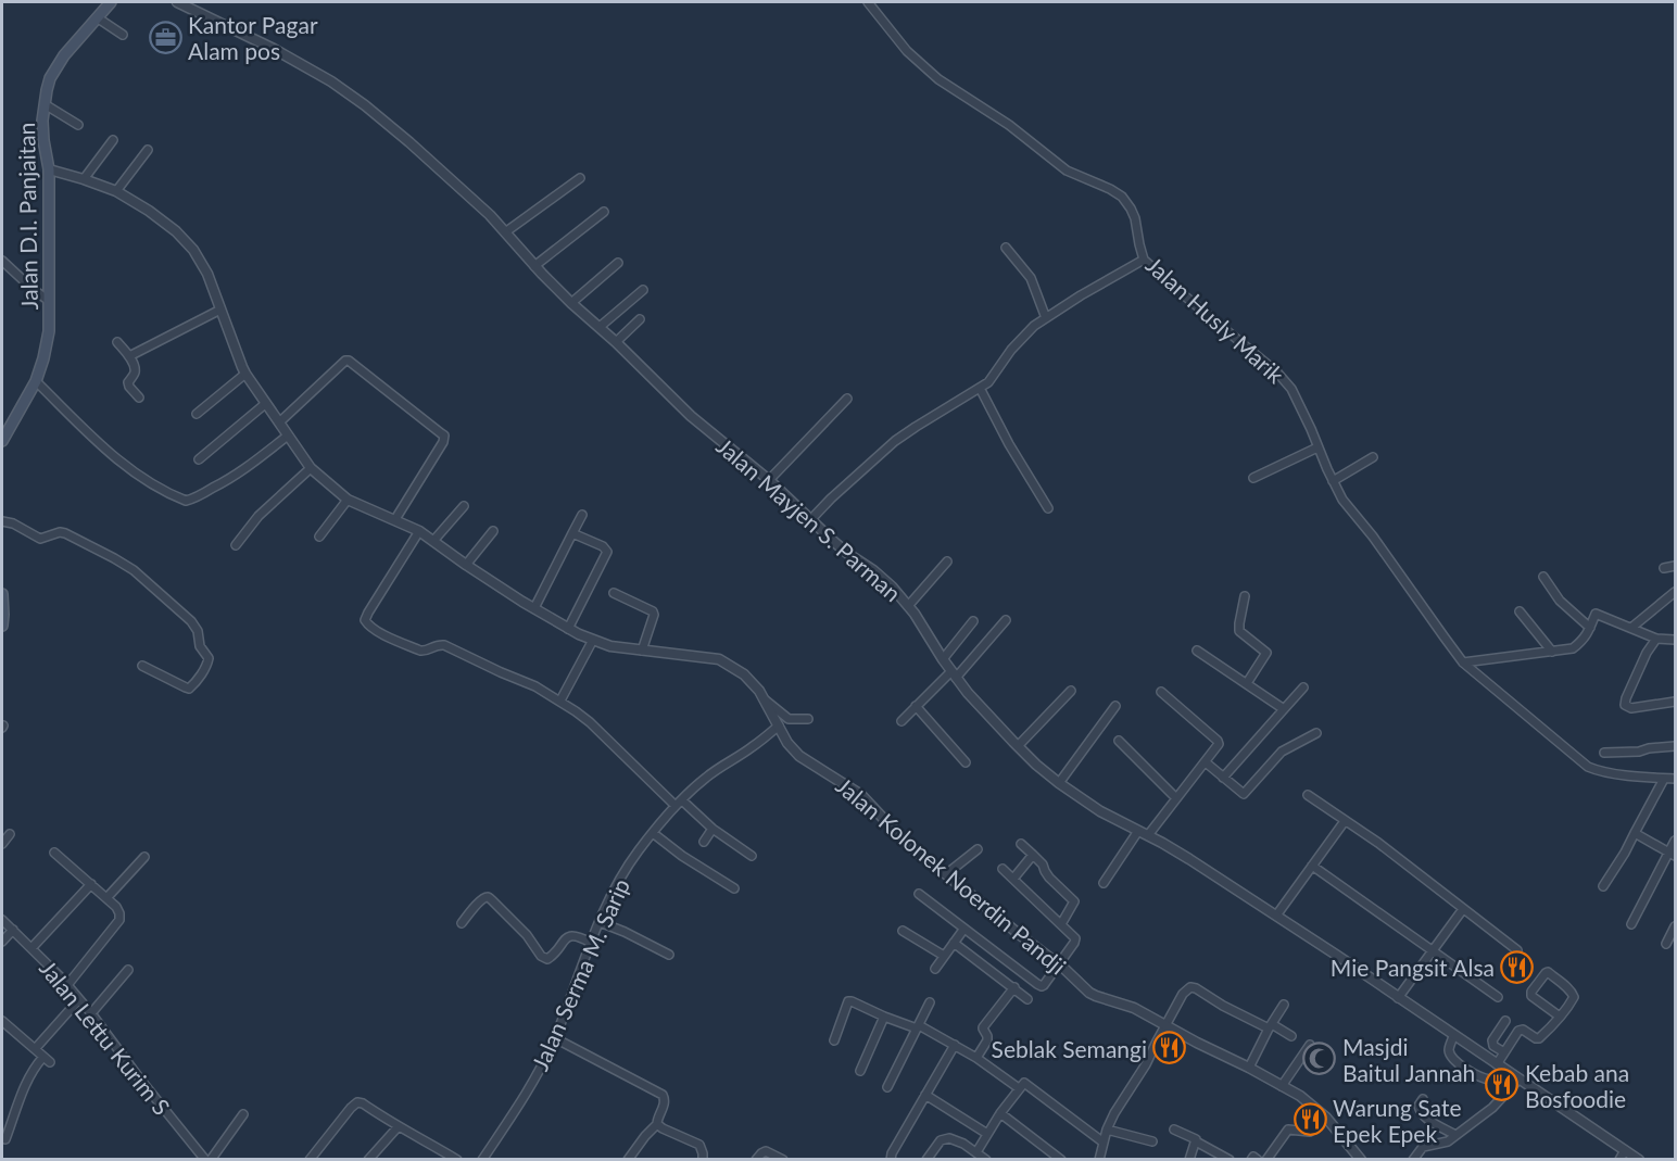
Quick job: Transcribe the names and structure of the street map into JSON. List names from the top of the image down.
{
  "streets": {
    "main road": ["Jalan D.I. Panjaitan"],
    "street": [
      "Jalan Husly Marik",
      "Jalan Mayjen S. Parman",
      "Jalan Kolonek Noerdin Pandji",
      "Jalan Serma M. Sarip",
      "Jalan Lettu Kurim S"
    ]
  },
  "crossings": [
    ["Jalan D.I. Panjaitan", "Jalan Kolonek Noerdin Pandji"],
    ["Jalan Kolonek Noerdin Pandji", "Jalan Serma M. Sarip"]
  ],
  "places": {
    "office": ["Kantor Pagar Alam pos"],
    "restaurant": [
      "Mie Pangsit Alsa",
      "Seblak Semangi",
      "Kebab ana Bosfoodie",
      "Warung Sate Epek Epek"
    ],
    "mosque": ["Masjdi Baitul Jannah"]
  }
}
